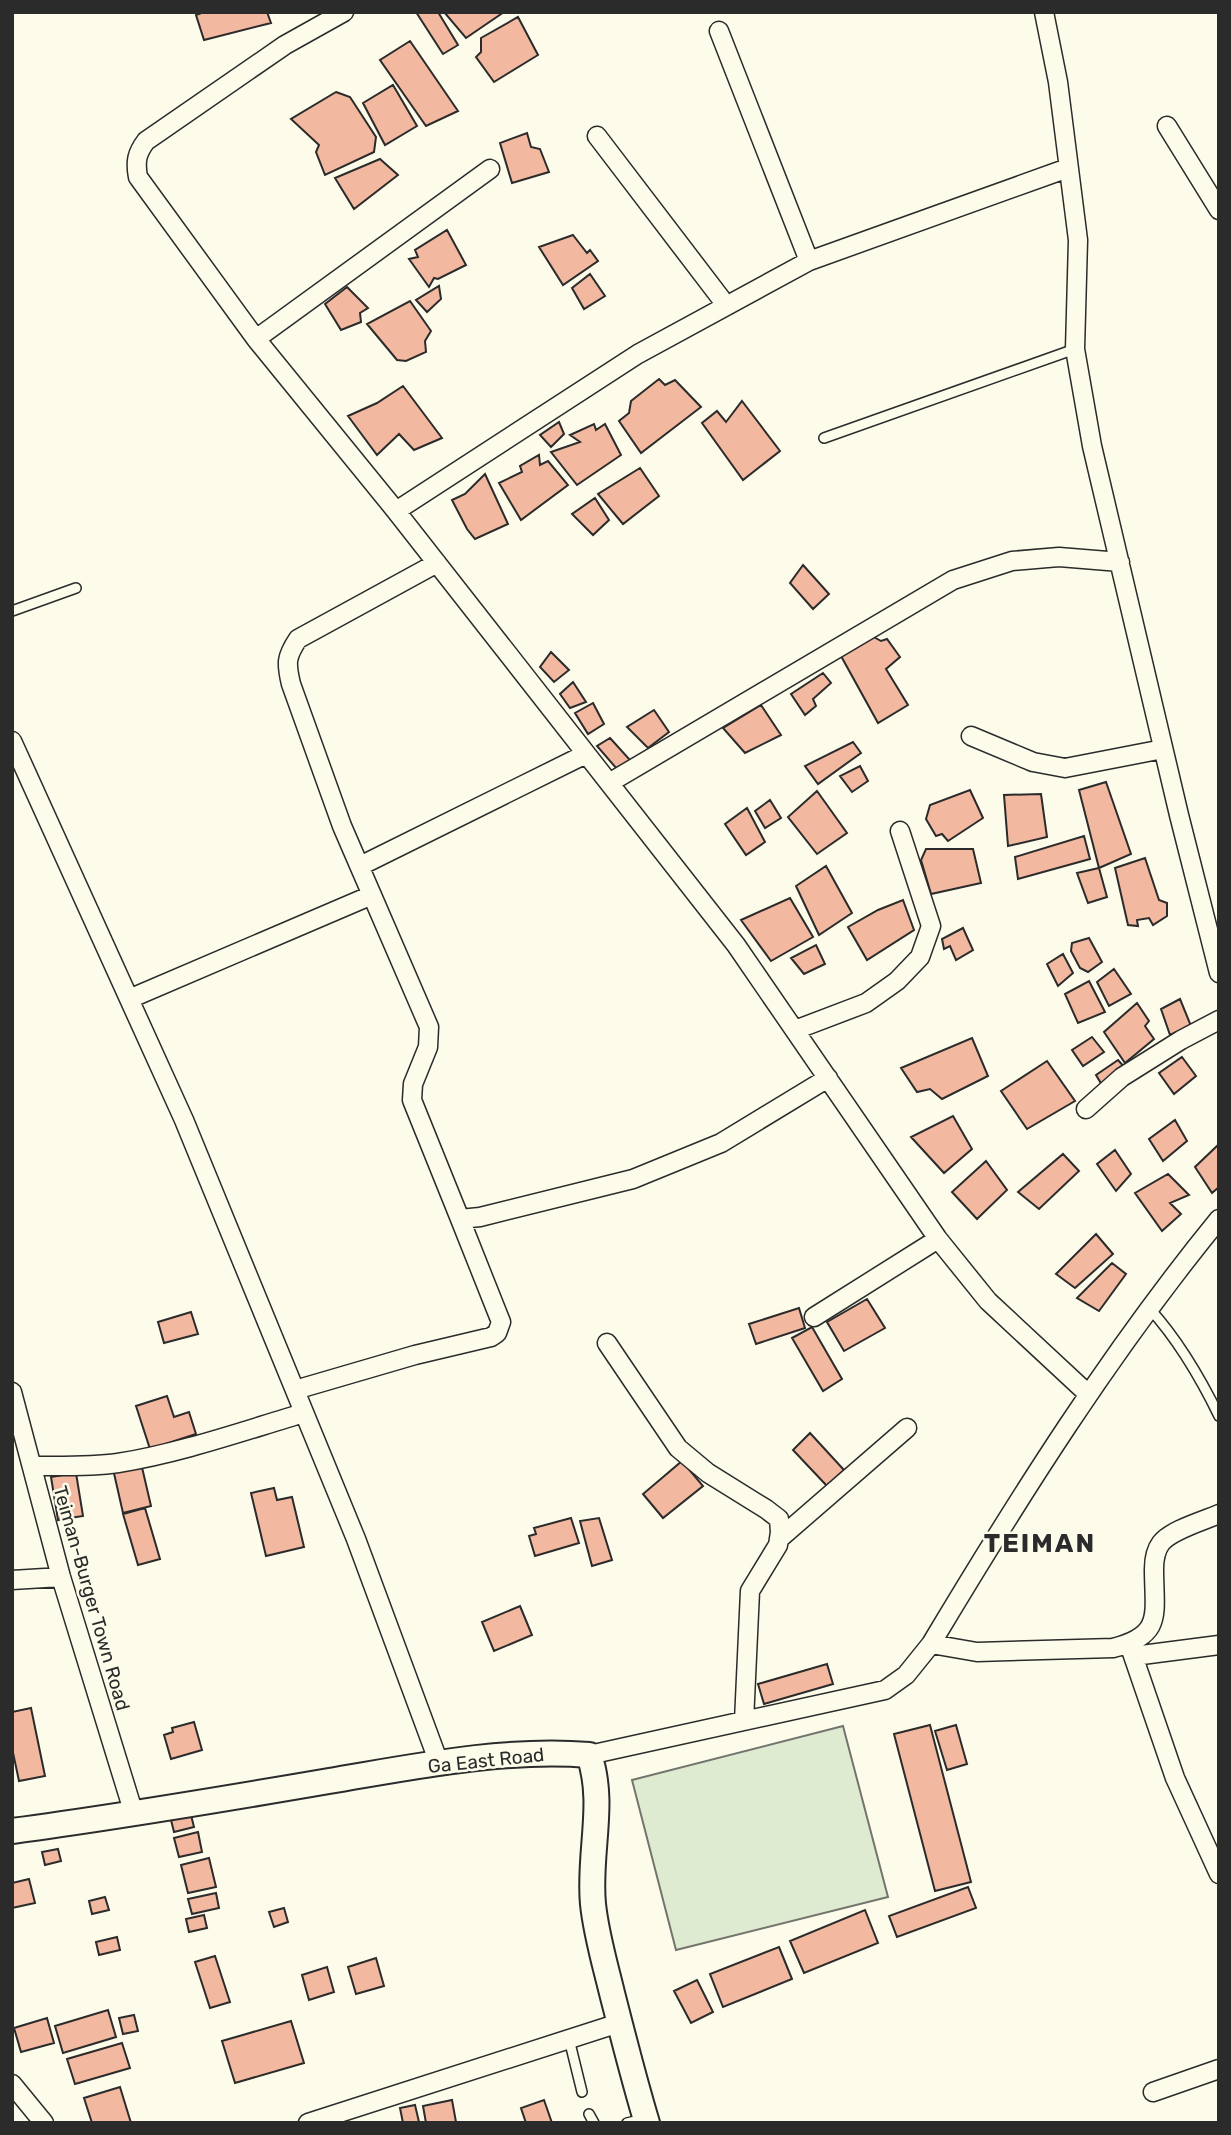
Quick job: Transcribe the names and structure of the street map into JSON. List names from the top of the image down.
{
  "streets": {
    "street": ["Teiman-Burger Town Road", "Ga East Road"]
  },
  "crossings": [
    ["Teiman-Burger Town Road", "Ga East Road"]
  ],
  "districts": ["TEIMAN"]
}
